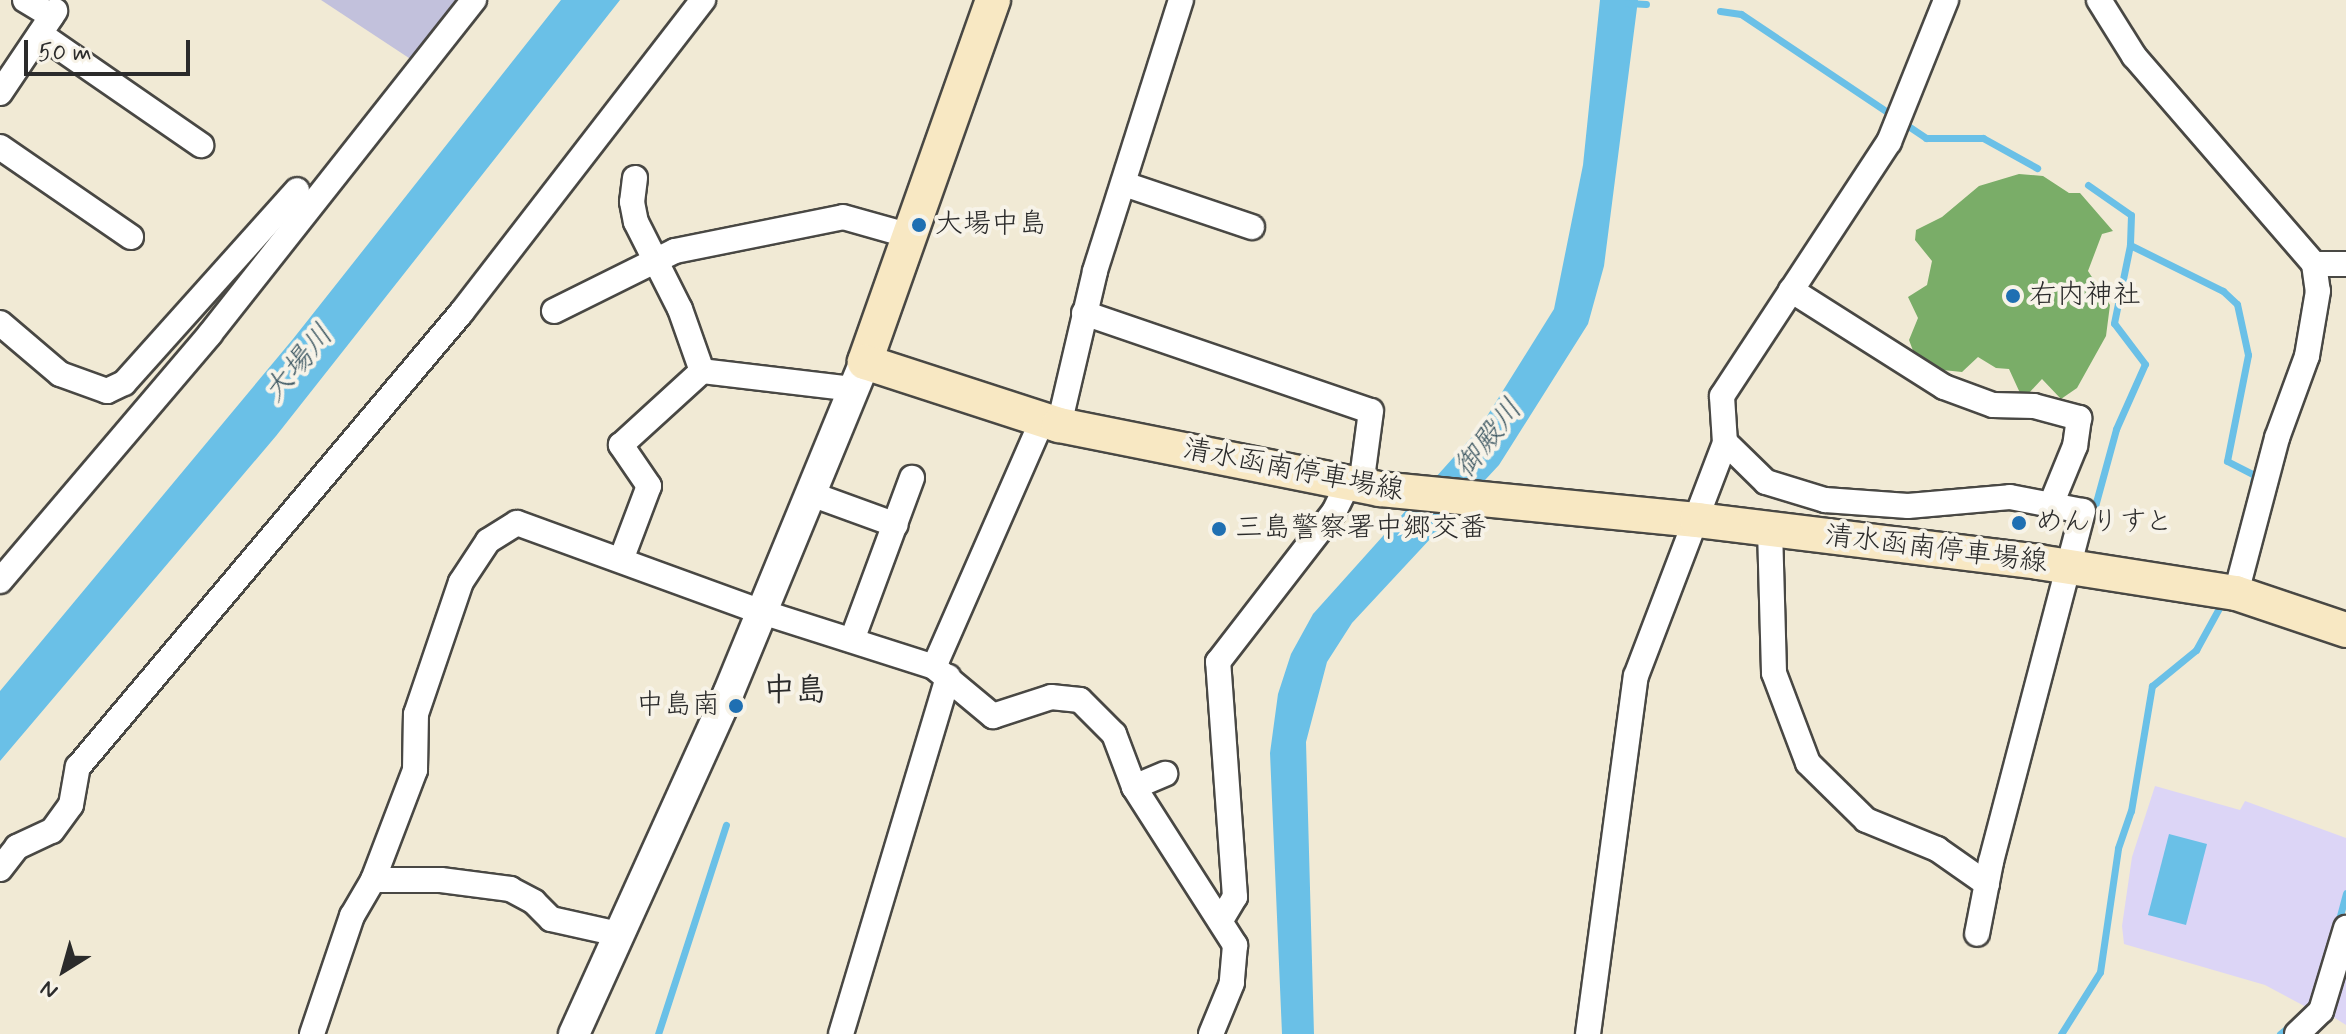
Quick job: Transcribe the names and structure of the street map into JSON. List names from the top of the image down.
{
  "streets": {
    "main road": ["清水函南停車場線"]
  },
  "districts": ["中島"],
  "water": ["大場川", "御殿川"],
  "places": [
    "大場中島",
    "右内神社",
    "めんりすと",
    "三島警察署中郷交番",
    "中島南"
  ],
  "scale_bar": "50 m",
  "north": "bottom left"
}
